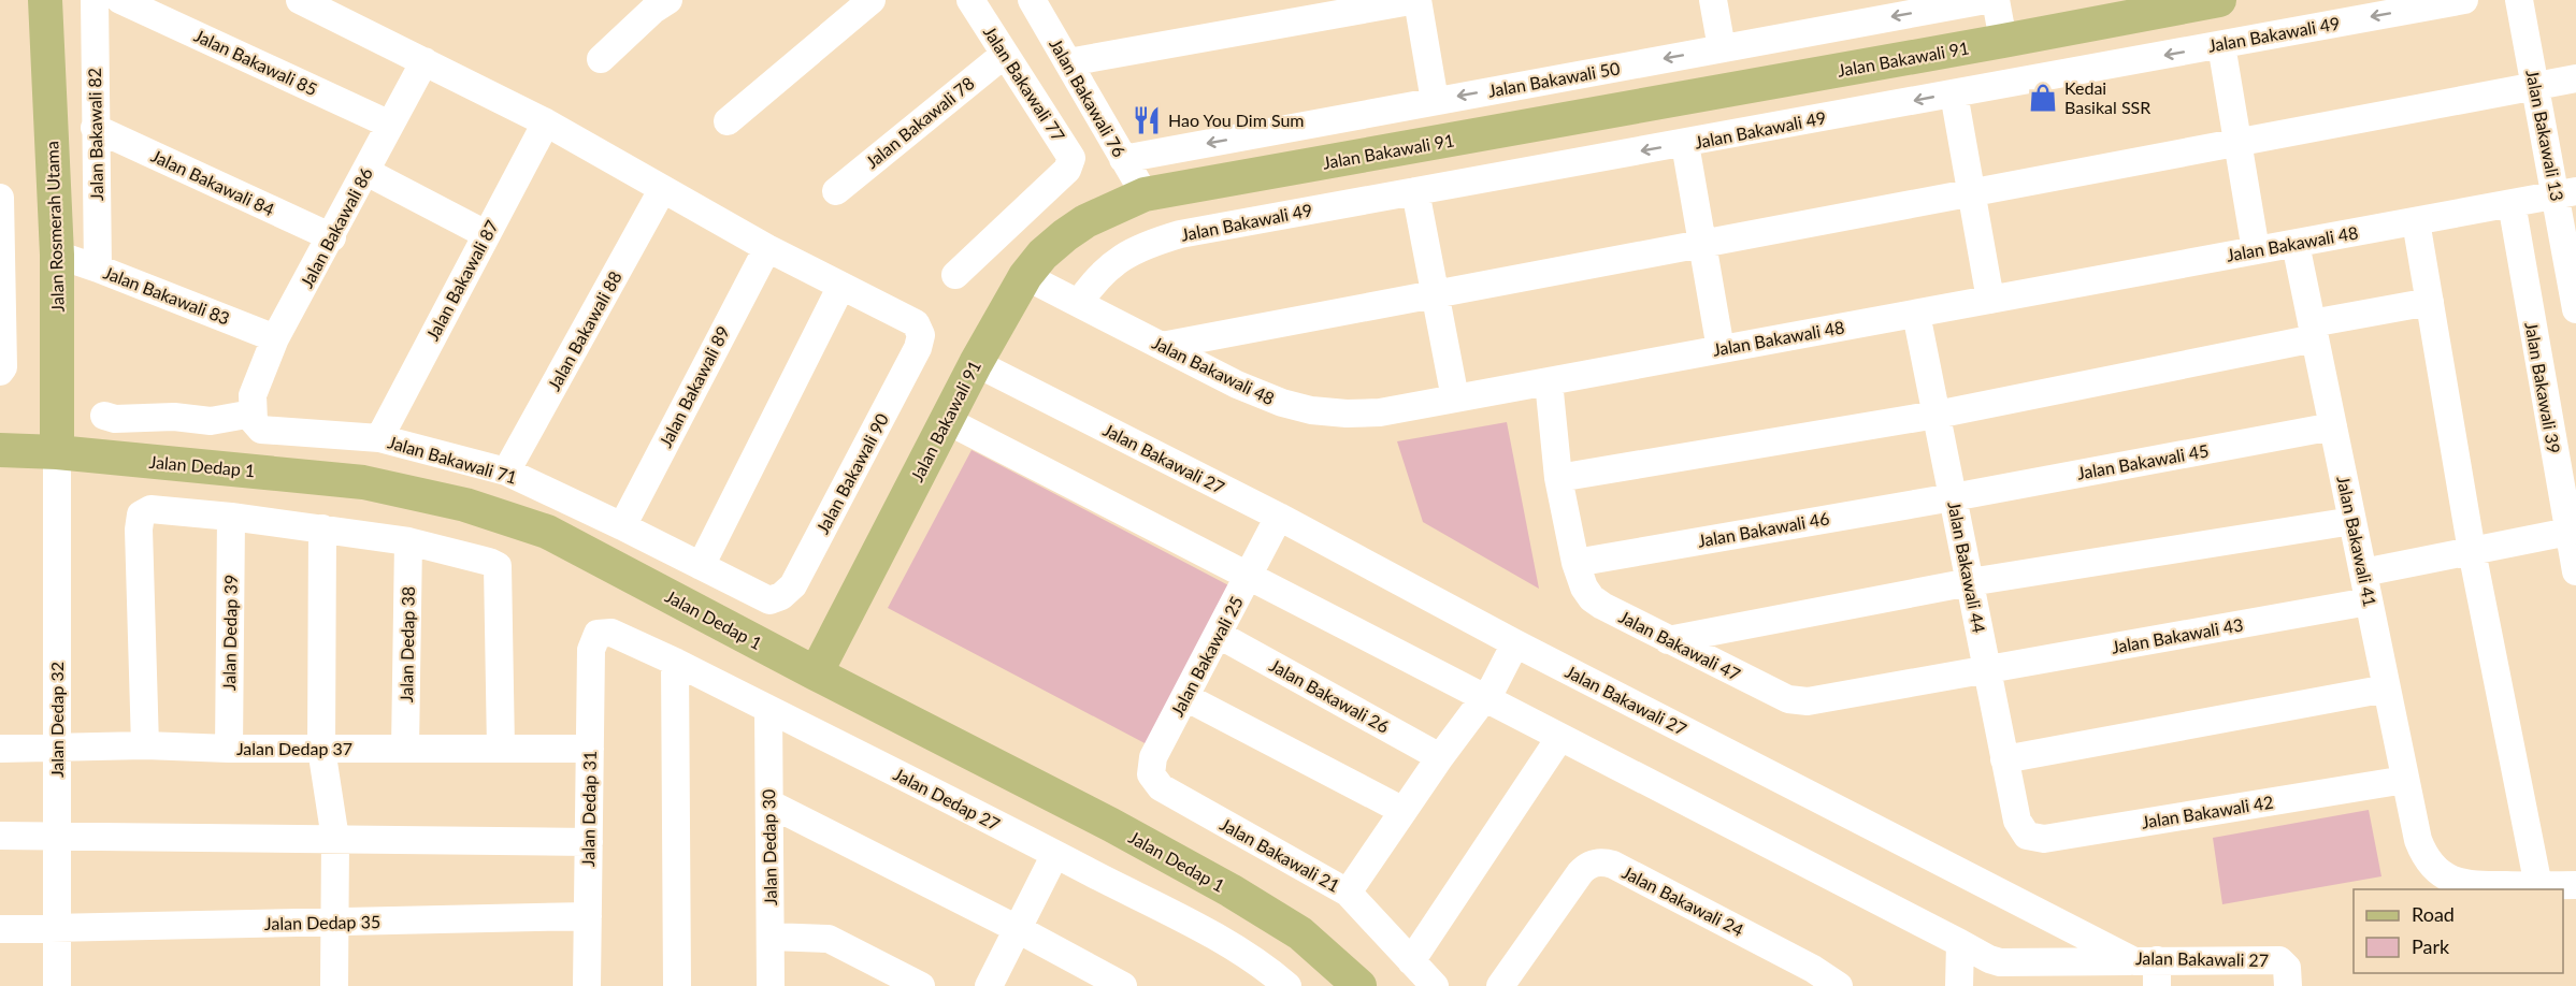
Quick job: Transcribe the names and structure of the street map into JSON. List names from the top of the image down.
{
  "streets": {
    "main road": ["Jalan Bakawali 91", "Jalan Rosmerah Utama", "Jalan Dedap 1"],
    "street": [
      "Jalan Bakawali 49",
      "Jalan Bakawali 85",
      "Jalan Bakawali 50",
      "Jalan Bakawali 77",
      "Jalan Bakawali 76",
      "Jalan Bakawali 78",
      "Jalan Bakawali 82",
      "Jalan Bakawali 13",
      "Jalan Bakawali 84",
      "Jalan Bakawali 86",
      "Jalan Bakawali 48",
      "Jalan Bakawali 87",
      "Jalan Bakawali 83",
      "Jalan Bakawali 88",
      "Jalan Bakawali 89",
      "Jalan Bakawali 39",
      "Jalan Bakawali 27",
      "Jalan Bakawali 71",
      "Jalan Bakawali 45",
      "Jalan Bakawali 90",
      "Jalan Bakawali 46",
      "Jalan Bakawali 41",
      "Jalan Bakawali 44",
      "Jalan Dedap 39",
      "Jalan Bakawali 43",
      "Jalan Dedap 38",
      "Jalan Bakawali 47",
      "Jalan Bakawali 25",
      "Jalan Bakawali 26",
      "Jalan Dedap 32",
      "Jalan Dedap 37",
      "Jalan Dedap 27",
      "Jalan Dedap 31",
      "Jalan Bakawali 42",
      "Jalan Dedap 30",
      "Jalan Bakawali 21",
      "Jalan Bakawali 24",
      "Jalan Dedap 35"
    ]
  },
  "crossings": [
    ["Jalan Bakawali 49", "Jalan Bakawali 48"],
    ["Jalan Bakawali 91", "Jalan Bakawali 76"],
    ["Jalan Bakawali 91", "Jalan Bakawali 48"],
    ["Jalan Bakawali 91", "Jalan Bakawali 27"],
    ["Jalan Bakawali 91", "Jalan Dedap 1"],
    ["Jalan Bakawali 85", "Jalan Bakawali 86"],
    ["Jalan Bakawali 50", "Jalan Bakawali 76"],
    ["Jalan Bakawali 77", "Jalan Bakawali 78"],
    ["Jalan Bakawali 82", "Jalan Bakawali 84"],
    ["Jalan Bakawali 82", "Jalan Bakawali 83"],
    ["Jalan Bakawali 13", "Jalan Bakawali 48"],
    ["Jalan Bakawali 84", "Jalan Bakawali 86"],
    ["Jalan Rosmerah Utama", "Jalan Bakawali 83"],
    ["Jalan Rosmerah Utama", "Jalan Dedap 1"],
    ["Jalan Rosmerah Utama", "Jalan Dedap 32"],
    ["Jalan Bakawali 86", "Jalan Bakawali 83"],
    ["Jalan Bakawali 86", "Jalan Bakawali 71"],
    ["Jalan Bakawali 48", "Jalan Bakawali 39"],
    ["Jalan Bakawali 48", "Jalan Bakawali 41"],
    ["Jalan Bakawali 48", "Jalan Bakawali 44"],
    ["Jalan Bakawali 48", "Jalan Bakawali 47"],
    ["Jalan Bakawali 87", "Jalan Bakawali 71"],
    ["Jalan Bakawali 88", "Jalan Bakawali 71"],
    ["Jalan Bakawali 89", "Jalan Bakawali 71"],
    ["Jalan Bakawali 27", "Jalan Bakawali 25"],
    ["Jalan Bakawali 71", "Jalan Bakawali 90"],
    ["Jalan Bakawali 45", "Jalan Bakawali 46"],
    ["Jalan Bakawali 45", "Jalan Bakawali 41"],
    ["Jalan Bakawali 45", "Jalan Bakawali 44"],
    ["Jalan Dedap 1", "Jalan Dedap 32"],
    ["Jalan Bakawali 46", "Jalan Bakawali 44"],
    ["Jalan Bakawali 46", "Jalan Bakawali 47"],
    ["Jalan Bakawali 41", "Jalan Bakawali 43"],
    ["Jalan Bakawali 41", "Jalan Bakawali 42"],
    ["Jalan Bakawali 44", "Jalan Bakawali 43"],
    ["Jalan Bakawali 44", "Jalan Bakawali 47"],
    ["Jalan Bakawali 44", "Jalan Bakawali 42"],
    ["Jalan Dedap 39", "Jalan Dedap 37"],
    ["Jalan Bakawali 43", "Jalan Bakawali 47"],
    ["Jalan Dedap 38", "Jalan Dedap 37"],
    ["Jalan Bakawali 25", "Jalan Bakawali 26"],
    ["Jalan Bakawali 25", "Jalan Bakawali 21"],
    ["Jalan Dedap 32", "Jalan Dedap 37"],
    ["Jalan Dedap 32", "Jalan Dedap 35"],
    ["Jalan Dedap 37", "Jalan Dedap 31"],
    ["Jalan Dedap 27", "Jalan Dedap 31"],
    ["Jalan Dedap 27", "Jalan Dedap 30"],
    ["Jalan Dedap 31", "Jalan Dedap 35"]
  ],
  "places": {
    "shop": ["Kedai Basikal SSR"],
    "restaurant": ["Hao You Dim Sum"]
  },
  "legend": ["Road", "Park"]
}
